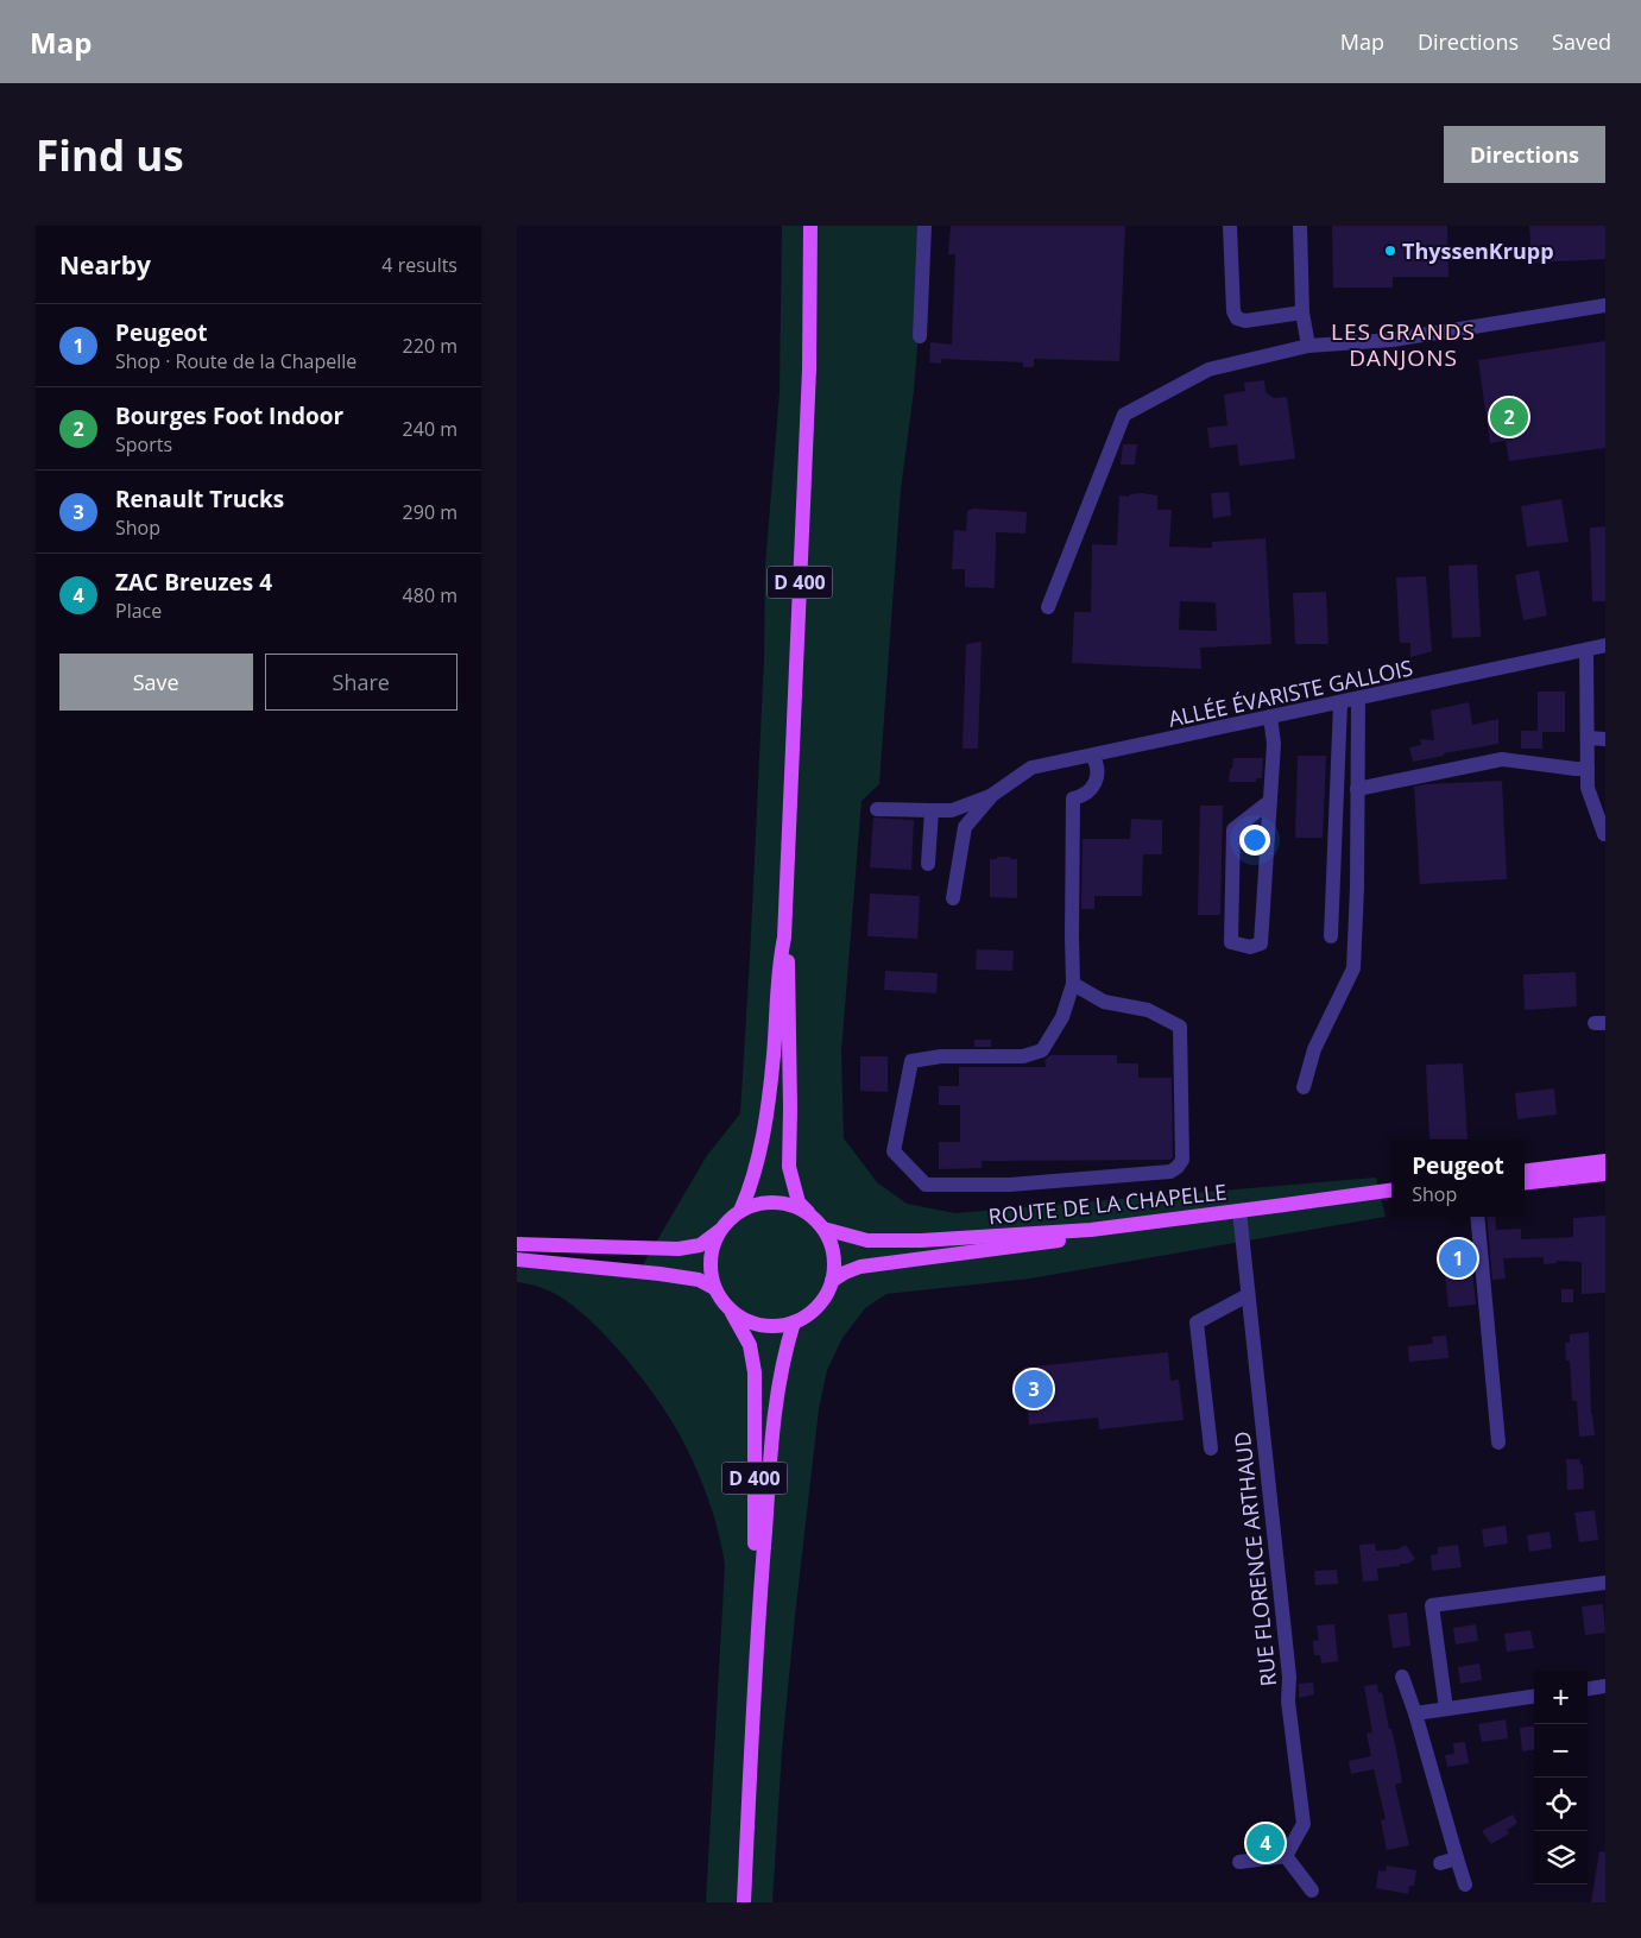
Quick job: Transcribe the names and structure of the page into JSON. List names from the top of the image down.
{
  "streets": {
    "main road": ["D 400", "ROUTE DE LA CHAPELLE"],
    "street": ["ALLÉE ÉVARISTE GALLOIS", "RUE FLORENCE ARTHAUD"]
  },
  "crossings": [
    ["D 400", "ROUTE DE LA CHAPELLE"],
    ["ROUTE DE LA CHAPELLE", "RUE FLORENCE ARTHAUD"]
  ],
  "districts": ["LES GRANDS DANJONS"],
  "places": ["ThyssenKrupp"],
  "page": {
    "header": "Map",
    "nav": ["Map", "Directions", "Saved"],
    "buttons": [
      "Directions",
      ["Save", "Share"]
    ],
    "title": "Find us",
    "heading": ["Nearby", "4 results"],
    "list": [
      {
        "mark": "1",
        "name": "Peugeot",
        "note": "Shop · Route de la Chapelle",
        "value": "220 m"
      },
      {
        "mark": "2",
        "name": "Bourges Foot Indoor",
        "note": "Sports",
        "value": "240 m"
      },
      {
        "mark": "3",
        "name": "Renault Trucks",
        "note": "Shop",
        "value": "290 m"
      },
      {
        "mark": "4",
        "name": "ZAC Breuzes 4",
        "note": "Place",
        "value": "480 m"
      }
    ],
    "pins": [
      "2",
      "1",
      "3",
      "4"
    ],
    "popup": ["Peugeot", "Shop"],
    "map_buttons": ["+", "−"]
  }
}
